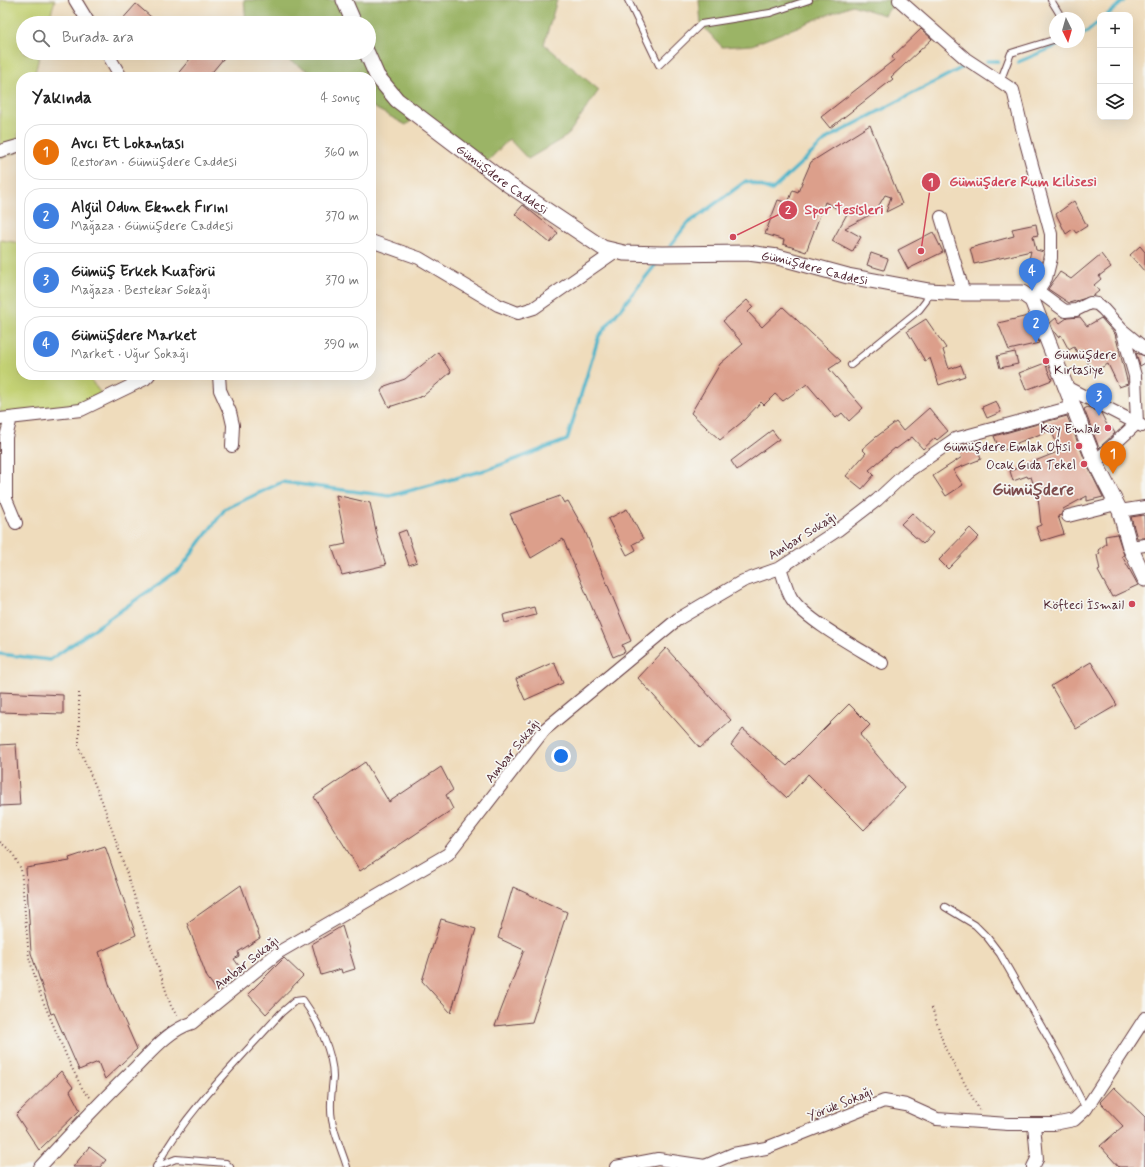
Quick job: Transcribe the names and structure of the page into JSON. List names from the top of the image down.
{
  "streets": {
    "street": ["Gümüşdere Caddesi", "Ambar Sokağı", "Yörük Sokağı"]
  },
  "districts": ["Gümüşdere"],
  "places": [
    "Spor Tesisleri",
    "Gümüşdere Rum Kilisesi",
    "Gümüşdere Kırtasiye",
    "Köy Emlak",
    "Gümüşdere Emlak Ofisi",
    "Ocak Gıda Tekel",
    "Köfteci İsmail"
  ],
  "north": "bottom",
  "page": {
    "map_buttons": ["+", "−"],
    "search": "Burada ara",
    "heading": ["Yakında", "4 sonuç"],
    "list": [
      {
        "mark": "1",
        "name": "Avcı Et Lokantası",
        "note": "Restoran · Gümüşdere Caddesi",
        "value": "360 m"
      },
      {
        "mark": "2",
        "name": "Algül Odun Ekmek Fırını",
        "note": "Mağaza · Gümüşdere Caddesi",
        "value": "370 m"
      },
      {
        "mark": "3",
        "name": "Gümüş Erkek Kuaförü",
        "note": "Mağaza · Bestekar Sokağı",
        "value": "370 m"
      },
      {
        "mark": "4",
        "name": "Gümüşdere Market",
        "note": "Market · Uğur Sokağı",
        "value": "390 m"
      }
    ],
    "pins": [
      "4",
      "2",
      "3",
      "1"
    ]
  }
}
